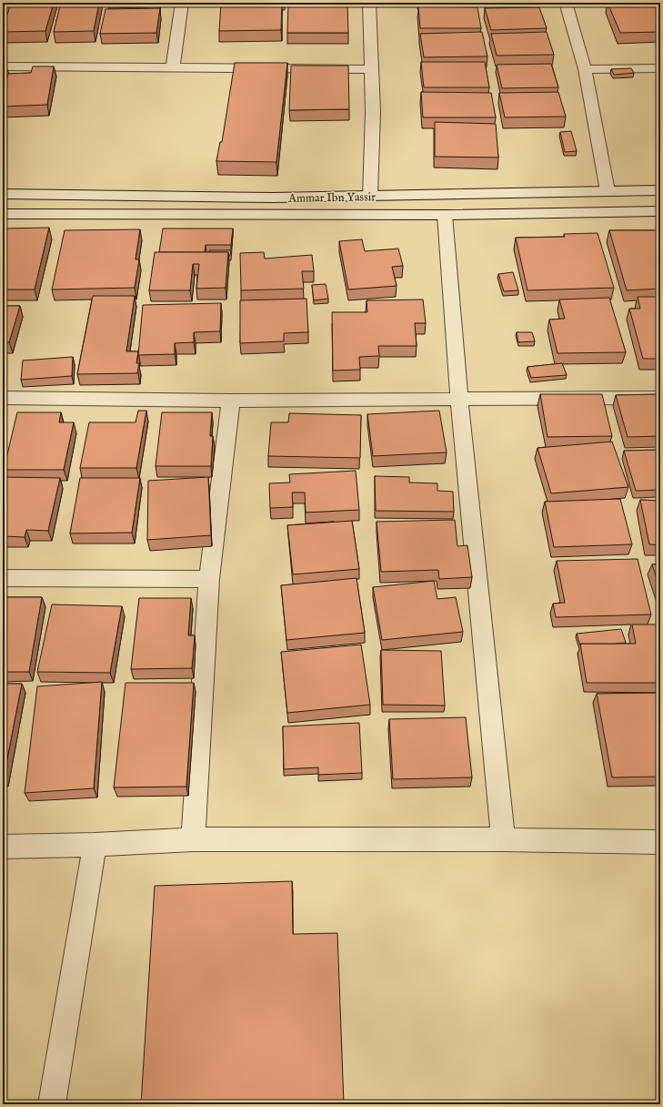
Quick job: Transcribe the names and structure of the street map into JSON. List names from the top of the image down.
{
  "streets": {
    "street": ["Ammar Ibn Yassir"]
  }
}
